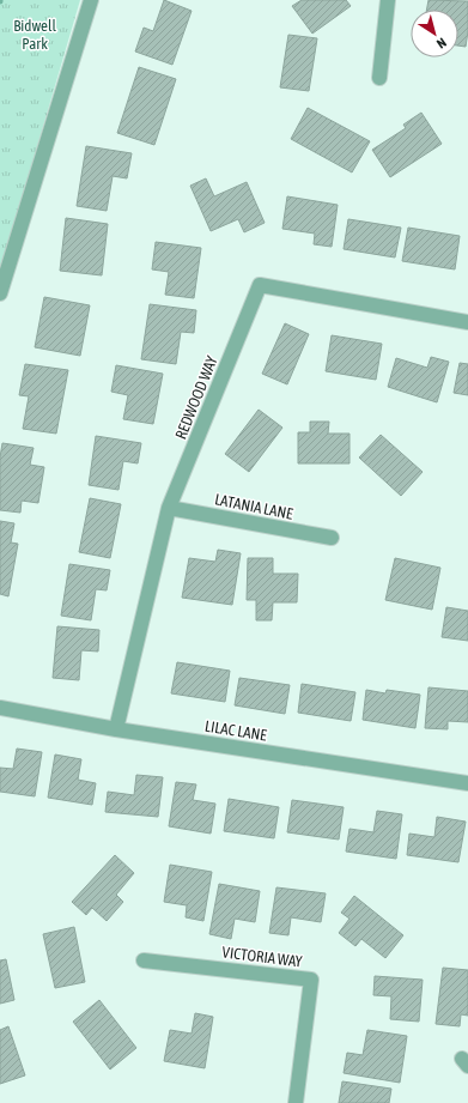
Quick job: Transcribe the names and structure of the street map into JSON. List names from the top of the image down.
{
  "streets": {
    "street": [
      "REDWOOD WAY",
      "LATANIA LANE",
      "LILAC LANE",
      "VICTORIA WAY"
    ]
  },
  "crossings": [
    ["REDWOOD WAY", "LATANIA LANE"],
    ["REDWOOD WAY", "LILAC LANE"]
  ],
  "parks": ["Bidwell Park"],
  "north": "bottom right"
}
